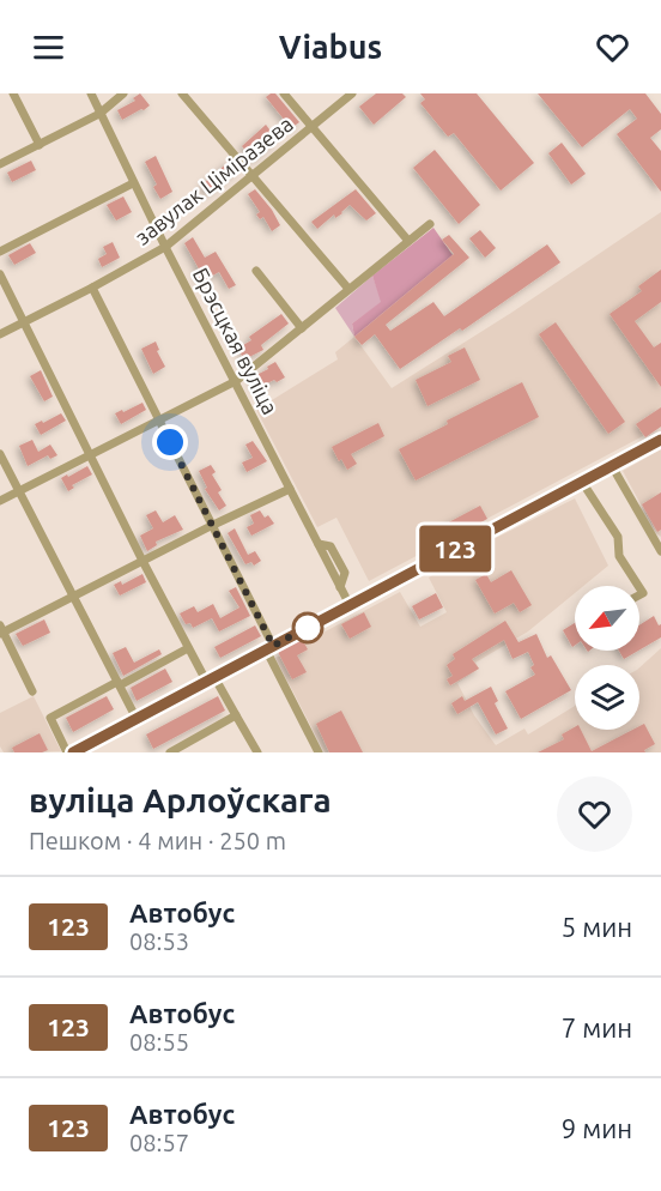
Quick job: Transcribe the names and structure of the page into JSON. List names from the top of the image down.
{
  "streets": {
    "street": ["завулак Ціміразева", "Брэсцкая вуліца"]
  },
  "crossings": [
    ["завулак Ціміразева", "Брэсцкая вуліца"]
  ],
  "lines": ["bus line 123"],
  "north": "bottom left",
  "page": {
    "header": "Viabus",
    "on_map": "123",
    "heading": ["вуліца Арлоўскага", "Пешком · 4 мин · 250 m"],
    "list": [
      {
        "mark": "123",
        "name": "Автобус",
        "note": "08:53",
        "value": "5 мин"
      },
      {
        "mark": "123",
        "name": "Автобус",
        "note": "08:55",
        "value": "7 мин"
      },
      {
        "mark": "123",
        "name": "Автобус",
        "note": "08:57",
        "value": "9 мин"
      }
    ]
  }
}
